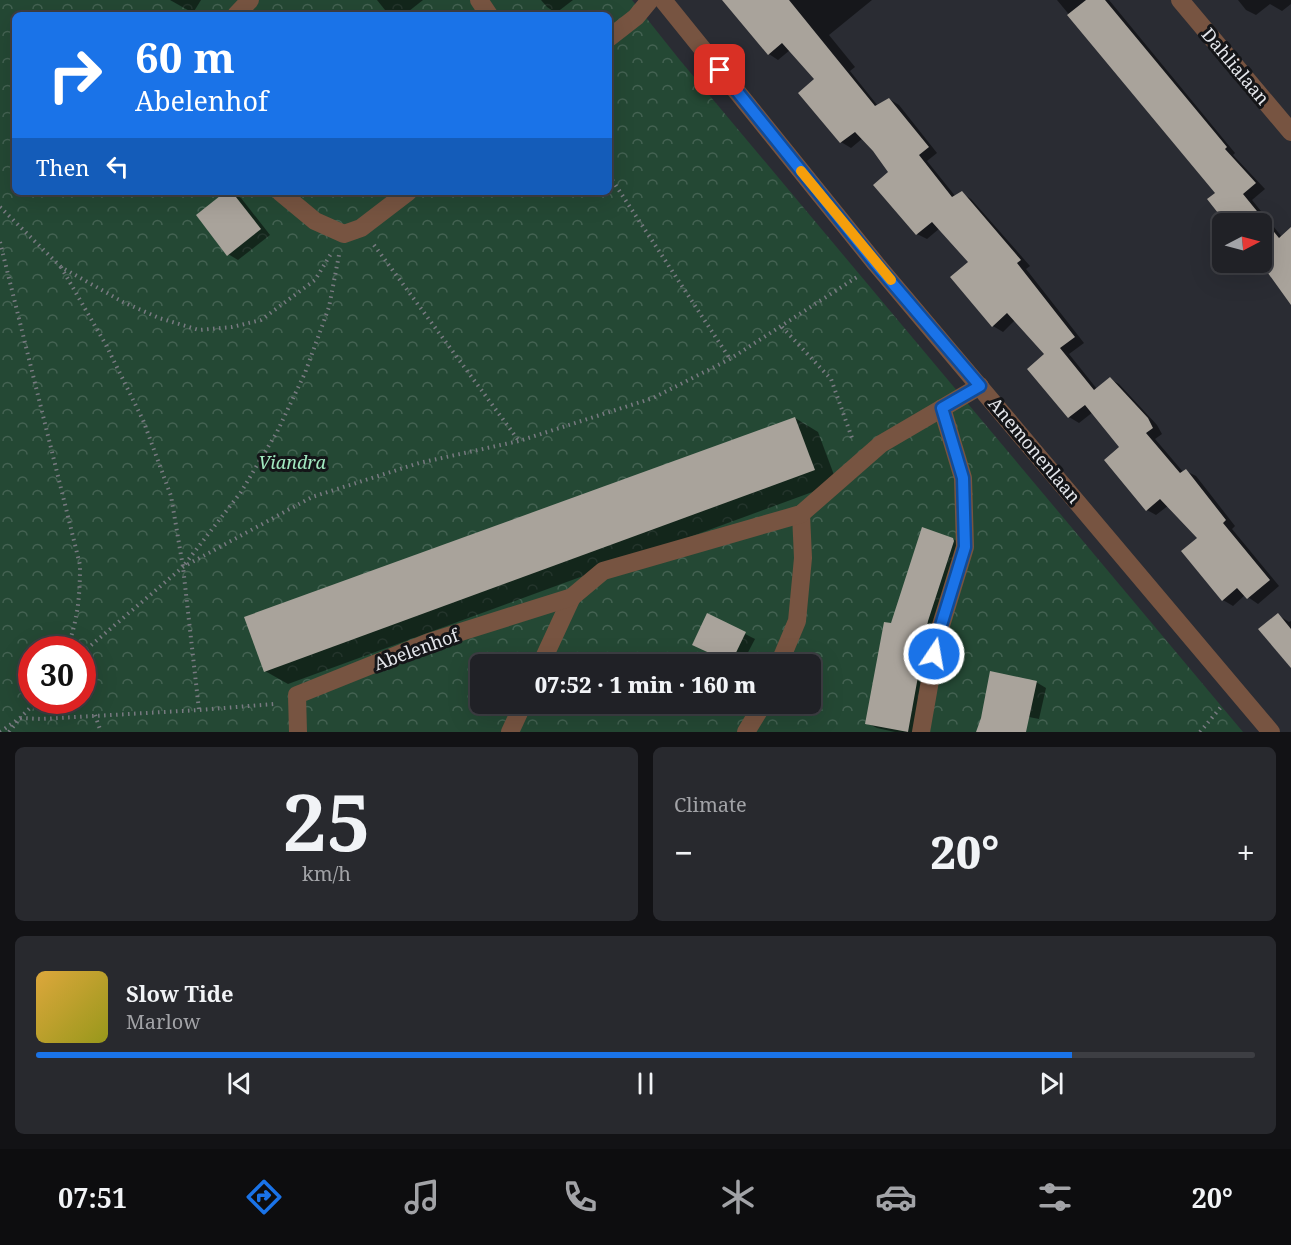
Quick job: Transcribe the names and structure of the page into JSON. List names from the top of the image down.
{
  "streets": {
    "street": ["Dahlialaan", "Anemonenlaan", "Abelenhof"]
  },
  "crossings": [
    ["Anemonenlaan", "Abelenhof"]
  ],
  "parks": ["Viandra"],
  "north": "right",
  "page": {
    "turn": ["60 m", "Abelenhof"],
    "then": "Then",
    "limit": "30",
    "trip": "07:52 · 1 min · 160 m",
    "tile": [
      ["25", "km/h"],
      "Climate"
    ],
    "heat": ["−", "20°", "+"],
    "song": ["Slow Tide", "Marlow"],
    "tabs": ["07:51", "20°"]
  }
}
